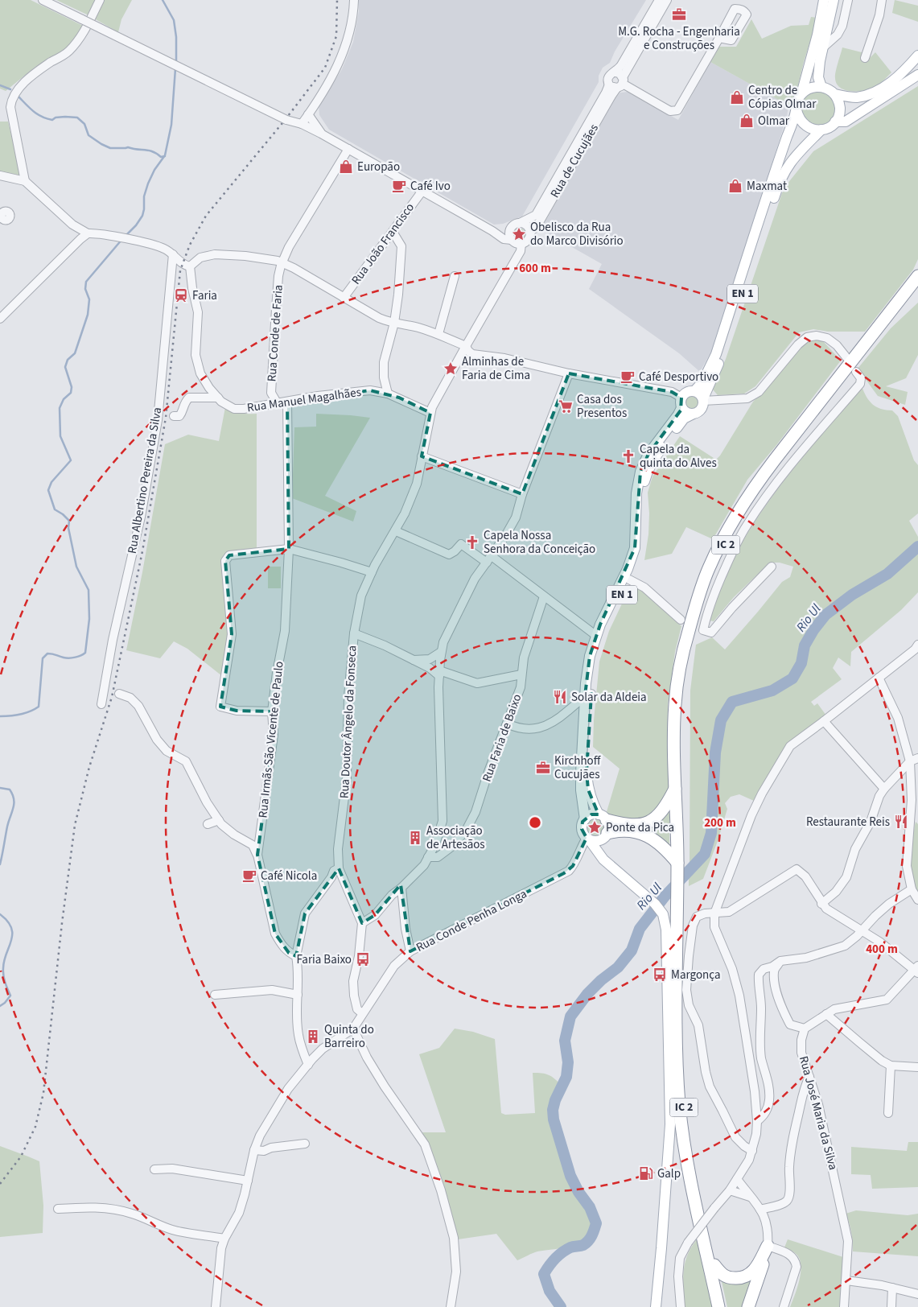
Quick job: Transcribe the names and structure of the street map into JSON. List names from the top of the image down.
{
  "streets": {
    "highway": ["IC 2"],
    "main road": ["EN 1"],
    "street": [
      "Rua de Cucujães",
      "Rua João Francisco",
      "Rua Conde de Faria",
      "Rua Manuel Magalhães",
      "Rua Albertino Pereira da Silva",
      "Rua Doutor Ângelo da Fonseca",
      "Rua Faria de Baixo",
      "Rua Irmãs São Vicente de Paulo",
      "Rua Conde Penha Longa",
      "Rua José Maria da Silva"
    ]
  },
  "crossings": [
    ["Rua de Cucujães", "Rua Doutor Ângelo da Fonseca"],
    ["EN 1", "Rua Conde Penha Longa"],
    ["Rua Conde de Faria", "Rua Manuel Magalhães"],
    ["Rua Manuel Magalhães", "Rua Doutor Ângelo da Fonseca"],
    ["Rua Manuel Magalhães", "Rua Irmãs São Vicente de Paulo"],
    ["Rua Doutor Ângelo da Fonseca", "Rua Conde Penha Longa"]
  ],
  "water": ["Rio Ul"],
  "places": {
    "office": ["M.G. Rocha - Engenharia e Construções", "Kirchhoff Cucujães"],
    "shop": [
      "Centro de Cópias Olmar",
      "Olmar",
      "Europão",
      "Maxmat"
    ],
    "cafe": ["Café Ivo", "Café Desportivo", "Café Nicola"],
    "place": ["Obelisco da Rua do Marco Divisório", "Alminhas de Faria de Cima", "Ponte da Pica"],
    "station": ["Faria"],
    "supermarket": ["Casa dos Presentos"],
    "church": ["Capela da quinta do Alves", "Capela Nossa Senhora da Conceição"],
    "restaurant": ["Solar da Aldeia", "Restaurante Reis"],
    "building": ["Associação de Artesãos", "Quinta do Barreiro"],
    "bus stop": ["Faria Baixo", "Margonça"],
    "fuel station": ["Galp"]
  },
  "rings": ["600 m", "200 m", "400 m"]
}
